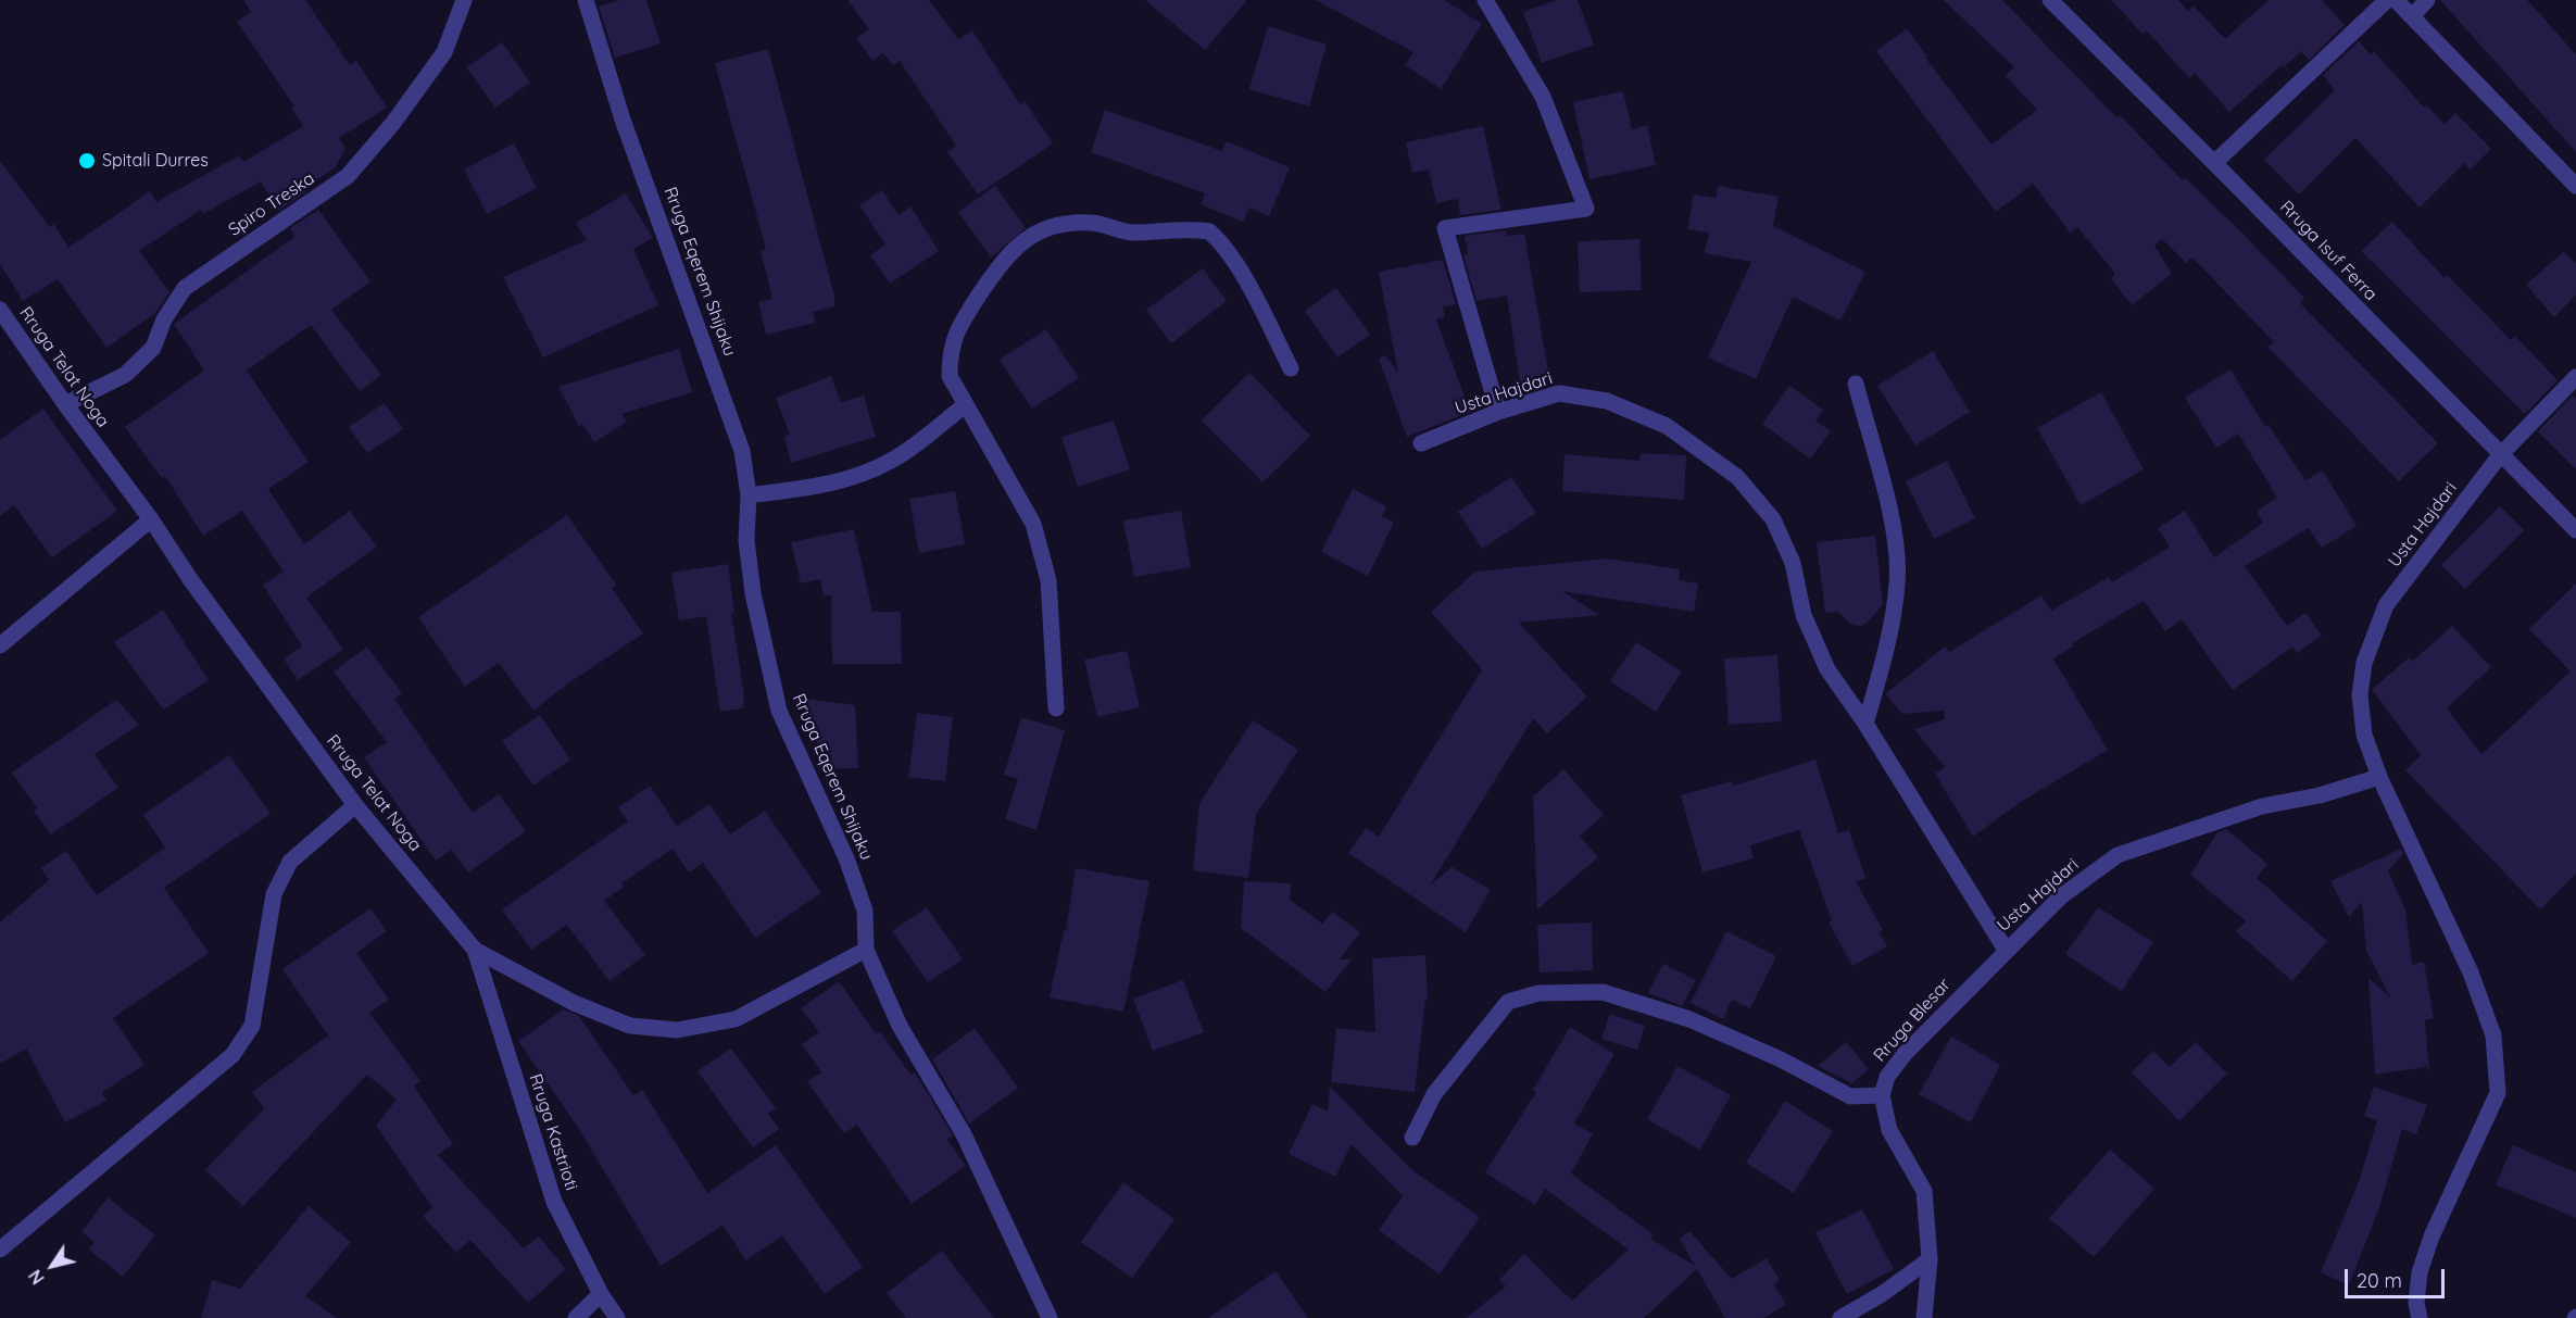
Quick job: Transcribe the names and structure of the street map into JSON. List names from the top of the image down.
{
  "streets": {
    "street": [
      "Spiro Treska",
      "Rruga Isuf Ferra",
      "Rruga Eqerem Shijaku",
      "Rruga Telat Noga",
      "Usta Hajdari",
      "Rruga Blesar",
      "Rruga Kastrioti"
    ]
  },
  "crossings": [
    ["Spiro Treska", "Rruga Telat Noga"],
    ["Rruga Isuf Ferra", "Usta Hajdari"],
    ["Rruga Eqerem Shijaku", "Rruga Telat Noga"],
    ["Rruga Telat Noga", "Rruga Kastrioti"],
    ["Usta Hajdari", "Rruga Blesar"]
  ],
  "places": ["Spitali Durres"],
  "scale_bar": "20 m",
  "north": "bottom left"
}
